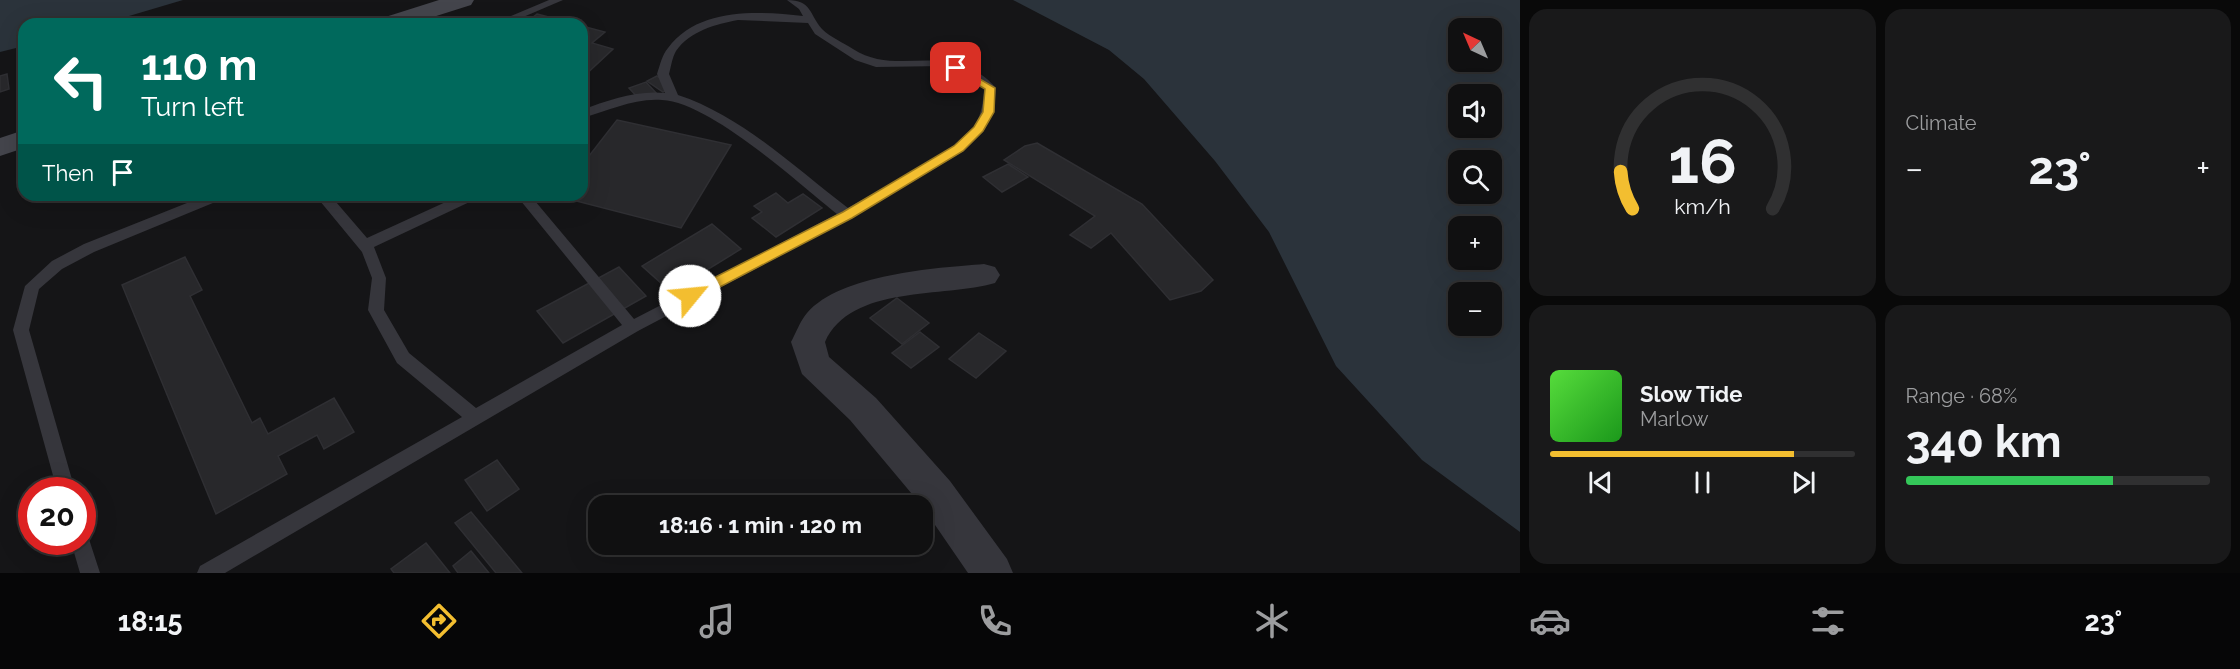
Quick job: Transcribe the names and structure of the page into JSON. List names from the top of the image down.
{
  "north": "top left",
  "page": {
    "tile": [
      "Climate",
      ["Range · 68%", "340 km"]
    ],
    "map_buttons": ["+", "−"],
    "turn": ["110 m", "Turn left"],
    "then": "Then",
    "heat": ["−", "23°", "+"],
    "song": ["Slow Tide", "Marlow"],
    "limit": "20",
    "trip": "18:16 · 1 min · 120 m",
    "tabs": ["18:15", "23°"],
    "gauge": ["16", "km/h"]
  }
}
